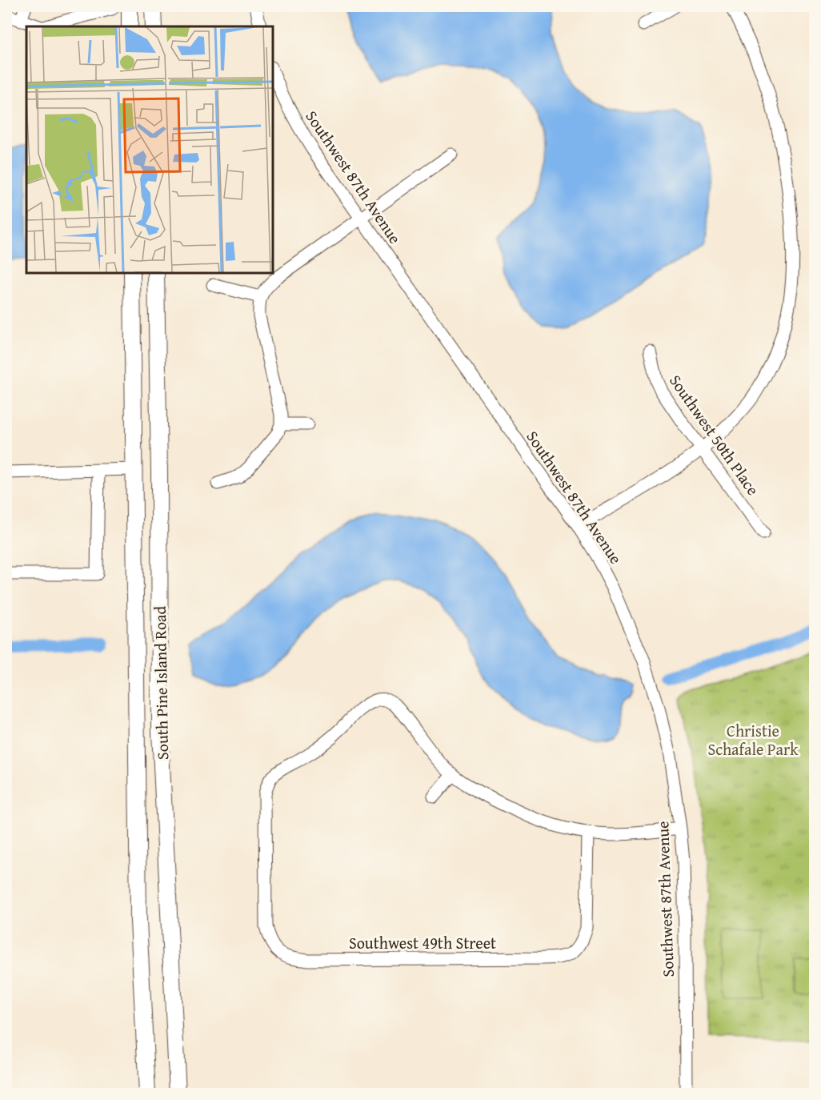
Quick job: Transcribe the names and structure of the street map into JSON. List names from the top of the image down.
{
  "streets": {
    "main road": ["South Pine Island Road"],
    "street": ["Southwest 87th Avenue", "Southwest 50th Place", "Southwest 49th Street"]
  },
  "parks": ["Christie Schafale Park"]
}
